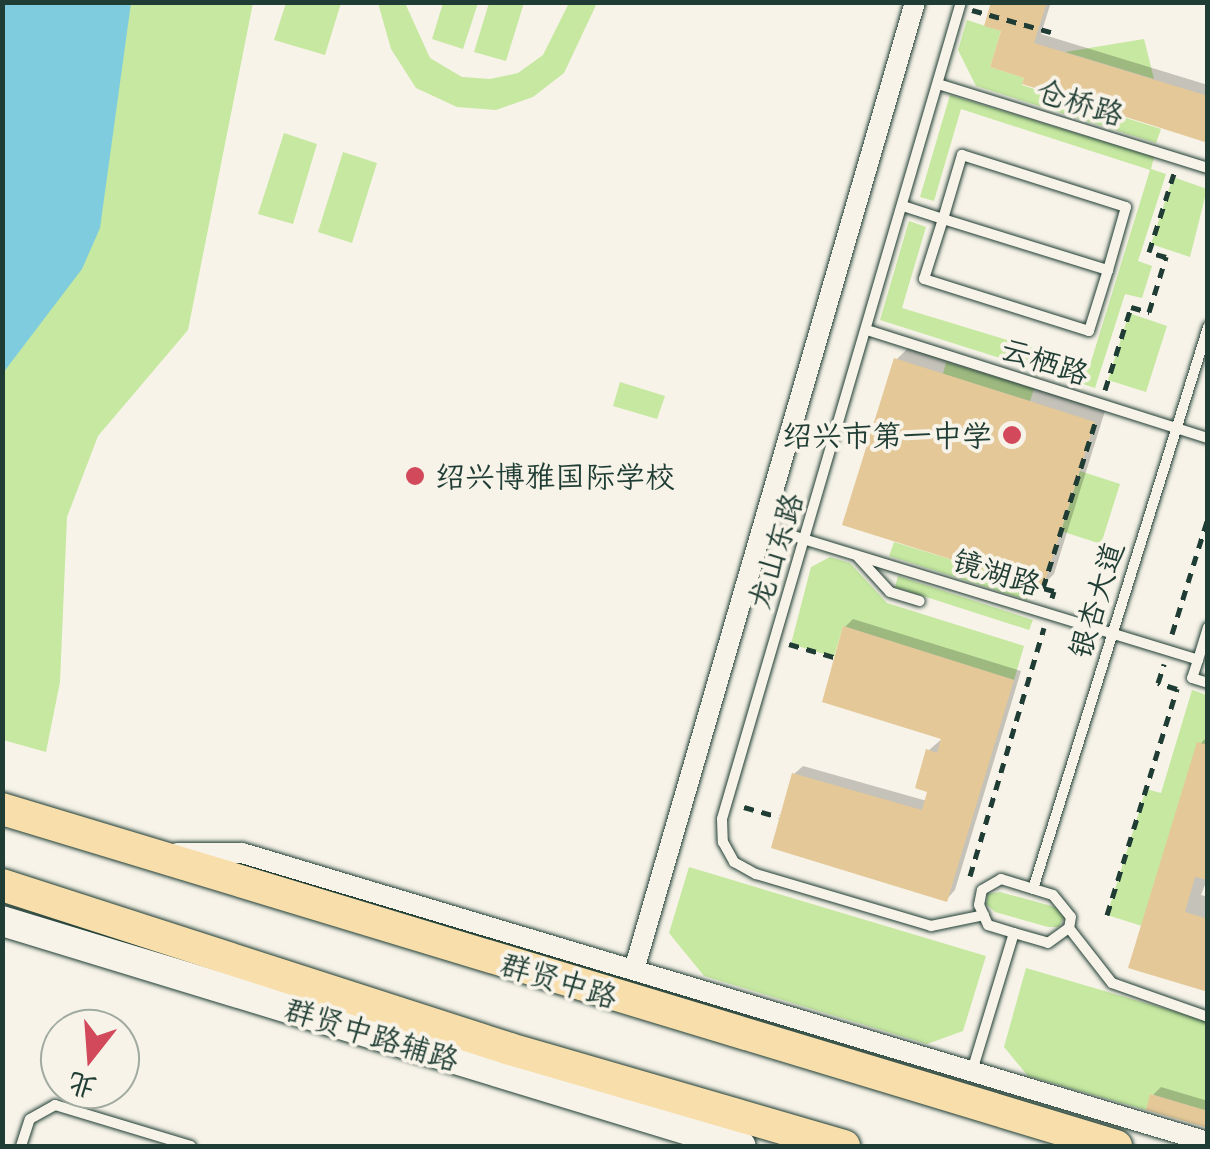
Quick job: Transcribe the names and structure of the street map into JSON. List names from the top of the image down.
{
  "streets": {
    "main road": ["群贤中路", "群贤中路辅路"],
    "lane": [
      "仓桥路",
      "云栖路",
      "龙山东路",
      "镜湖路",
      "银杏大道"
    ]
  },
  "crossings": [
    ["仓桥路", "龙山东路"],
    ["云栖路", "龙山东路"],
    ["云栖路", "银杏大道"],
    ["龙山东路", "镜湖路"],
    ["镜湖路", "银杏大道"]
  ],
  "places": ["绍兴市第一中学", "绍兴博雅国际学校"],
  "north": "bottom"
}
